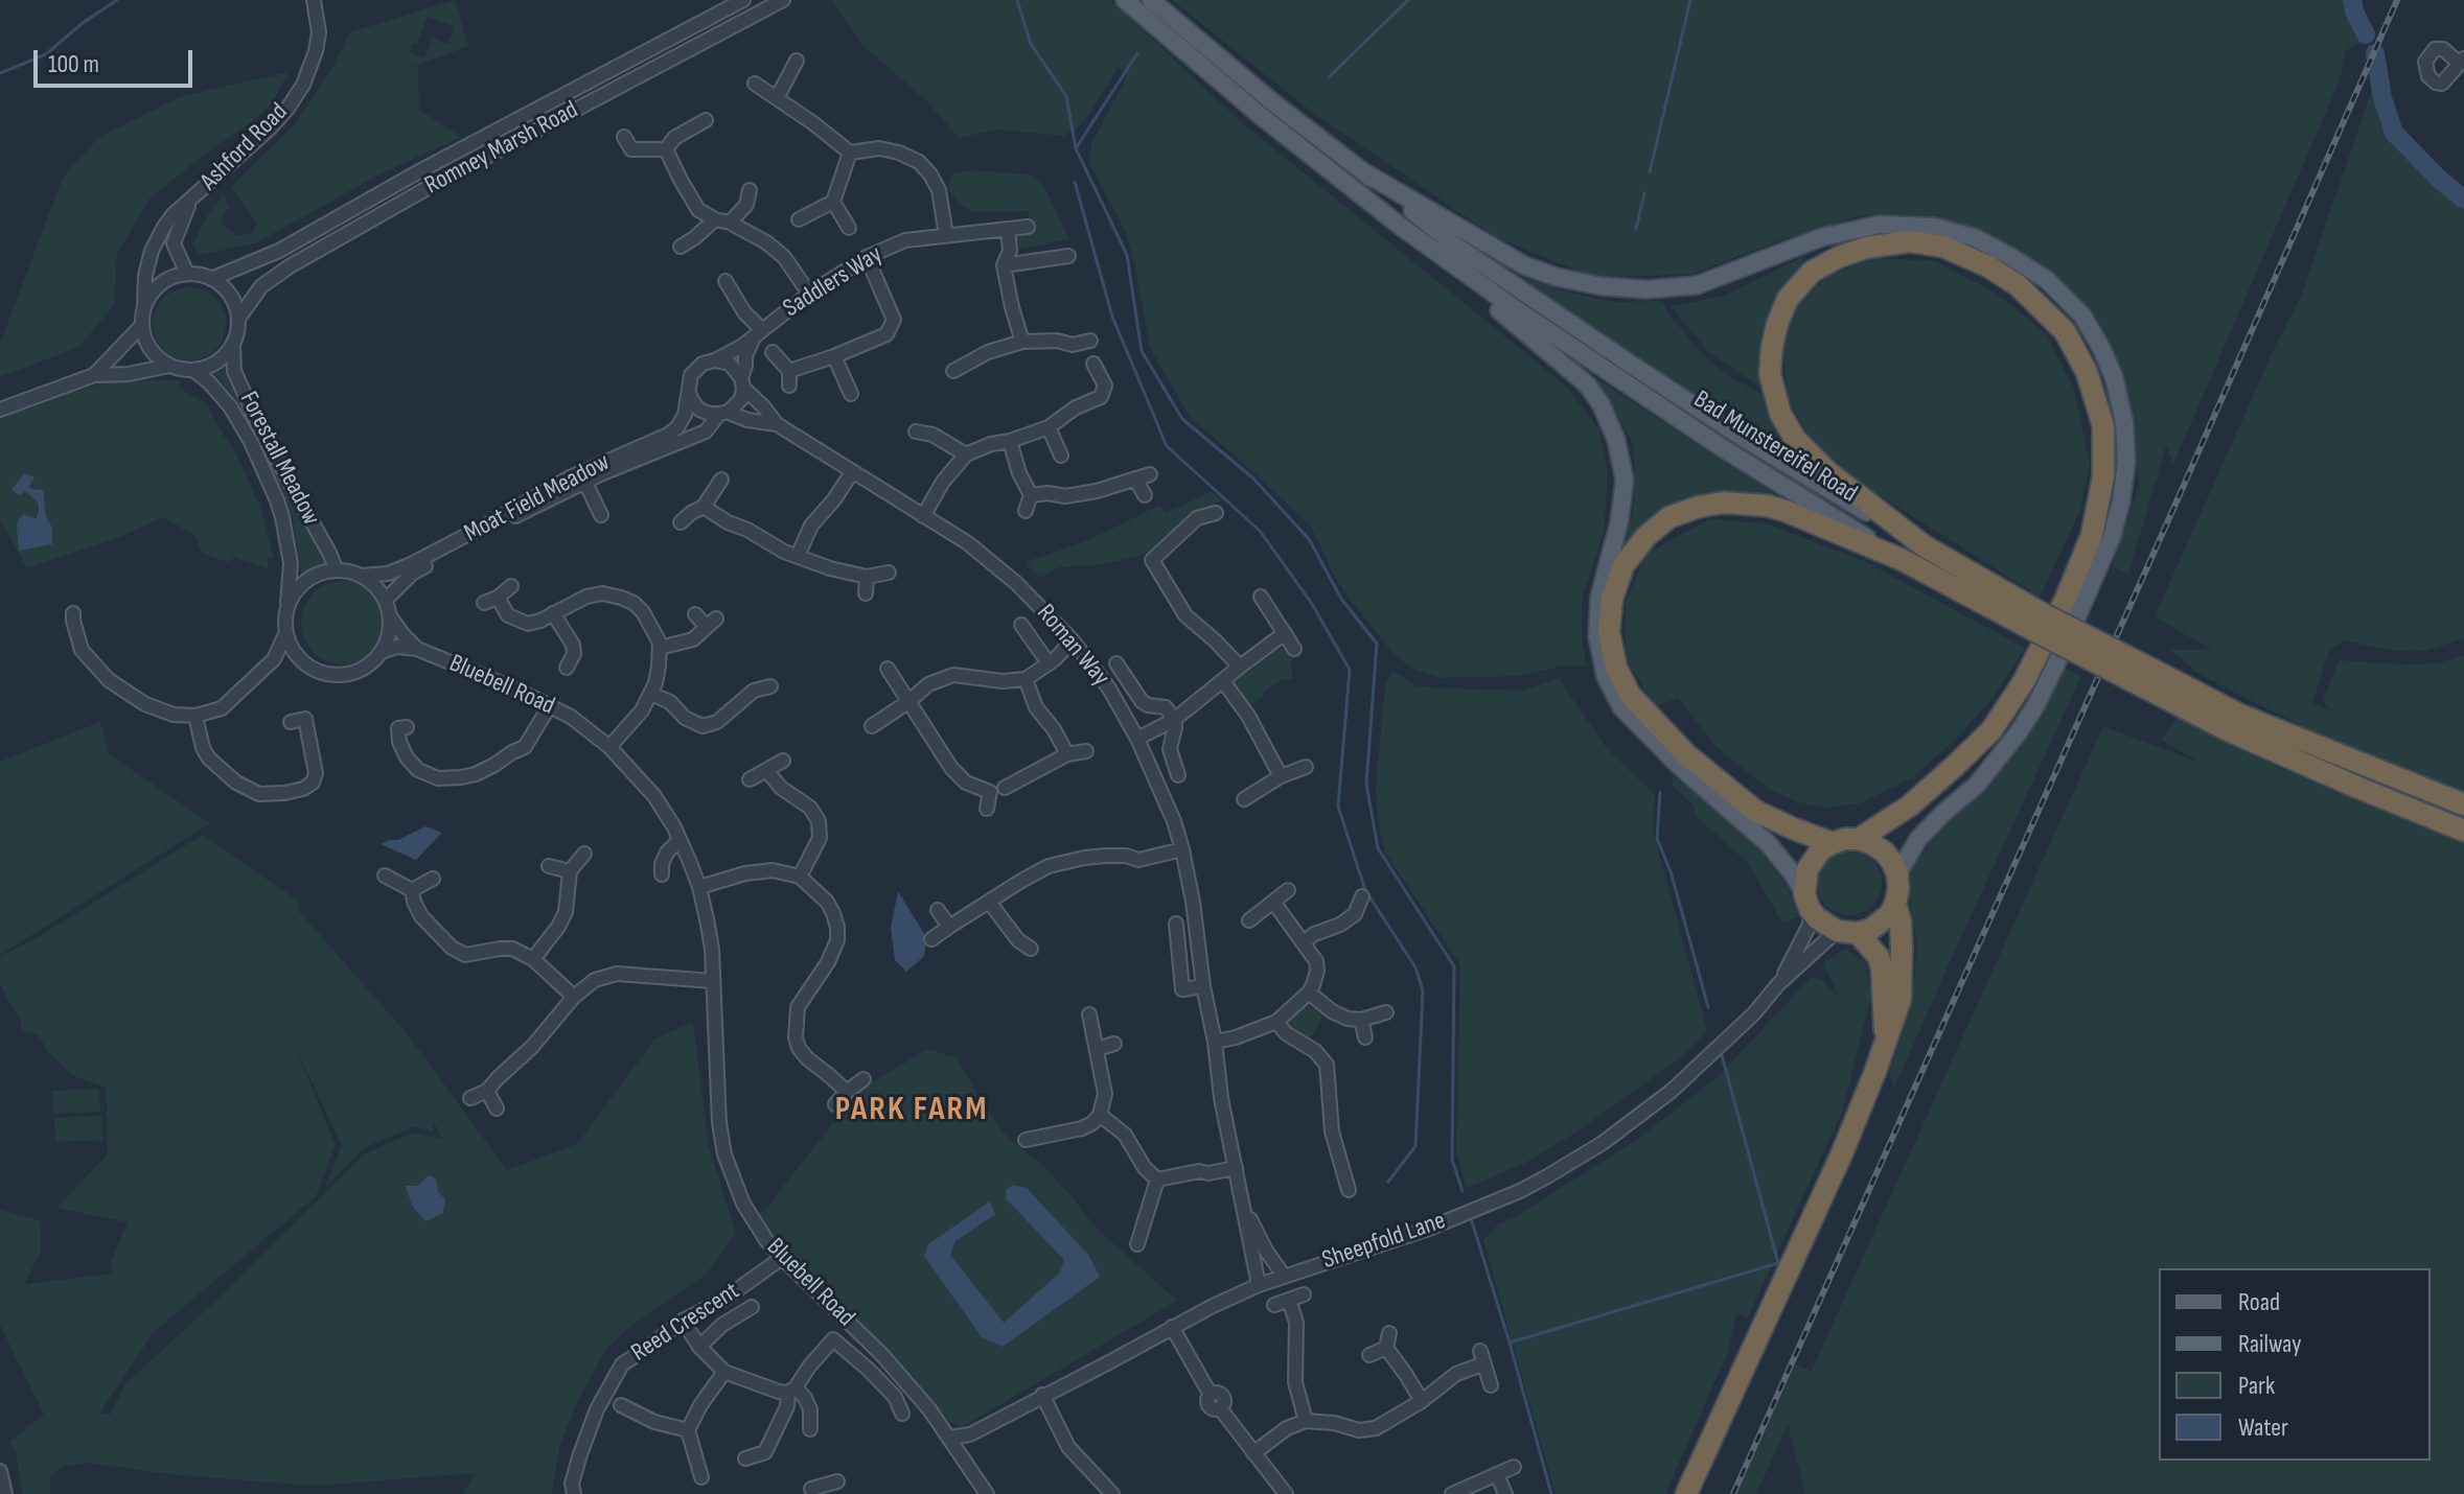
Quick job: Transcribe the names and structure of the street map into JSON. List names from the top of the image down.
{
  "streets": {
    "highway": ["Bad Munstereifel Road"],
    "street": [
      "Ashford Road",
      "Romney Marsh Road",
      "Saddlers Way",
      "Forestall Meadow",
      "Moat Field Meadow",
      "Roman Way",
      "Bluebell Road",
      "Sheepfold Lane",
      "Reed Crescent"
    ]
  },
  "crossings": [
    ["Ashford Road", "Romney Marsh Road"],
    ["Ashford Road", "Forestall Meadow"],
    ["Romney Marsh Road", "Forestall Meadow"],
    ["Saddlers Way", "Moat Field Meadow"],
    ["Saddlers Way", "Roman Way"],
    ["Forestall Meadow", "Moat Field Meadow"],
    ["Forestall Meadow", "Bluebell Road"],
    ["Moat Field Meadow", "Roman Way"],
    ["Moat Field Meadow", "Bluebell Road"],
    ["Roman Way", "Sheepfold Lane"],
    ["Bluebell Road", "Sheepfold Lane"],
    ["Bluebell Road", "Reed Crescent"]
  ],
  "districts": ["PARK FARM"],
  "legend": [
    "Road",
    "Railway",
    "Park",
    "Water"
  ],
  "scale_bar": "100 m"
}
